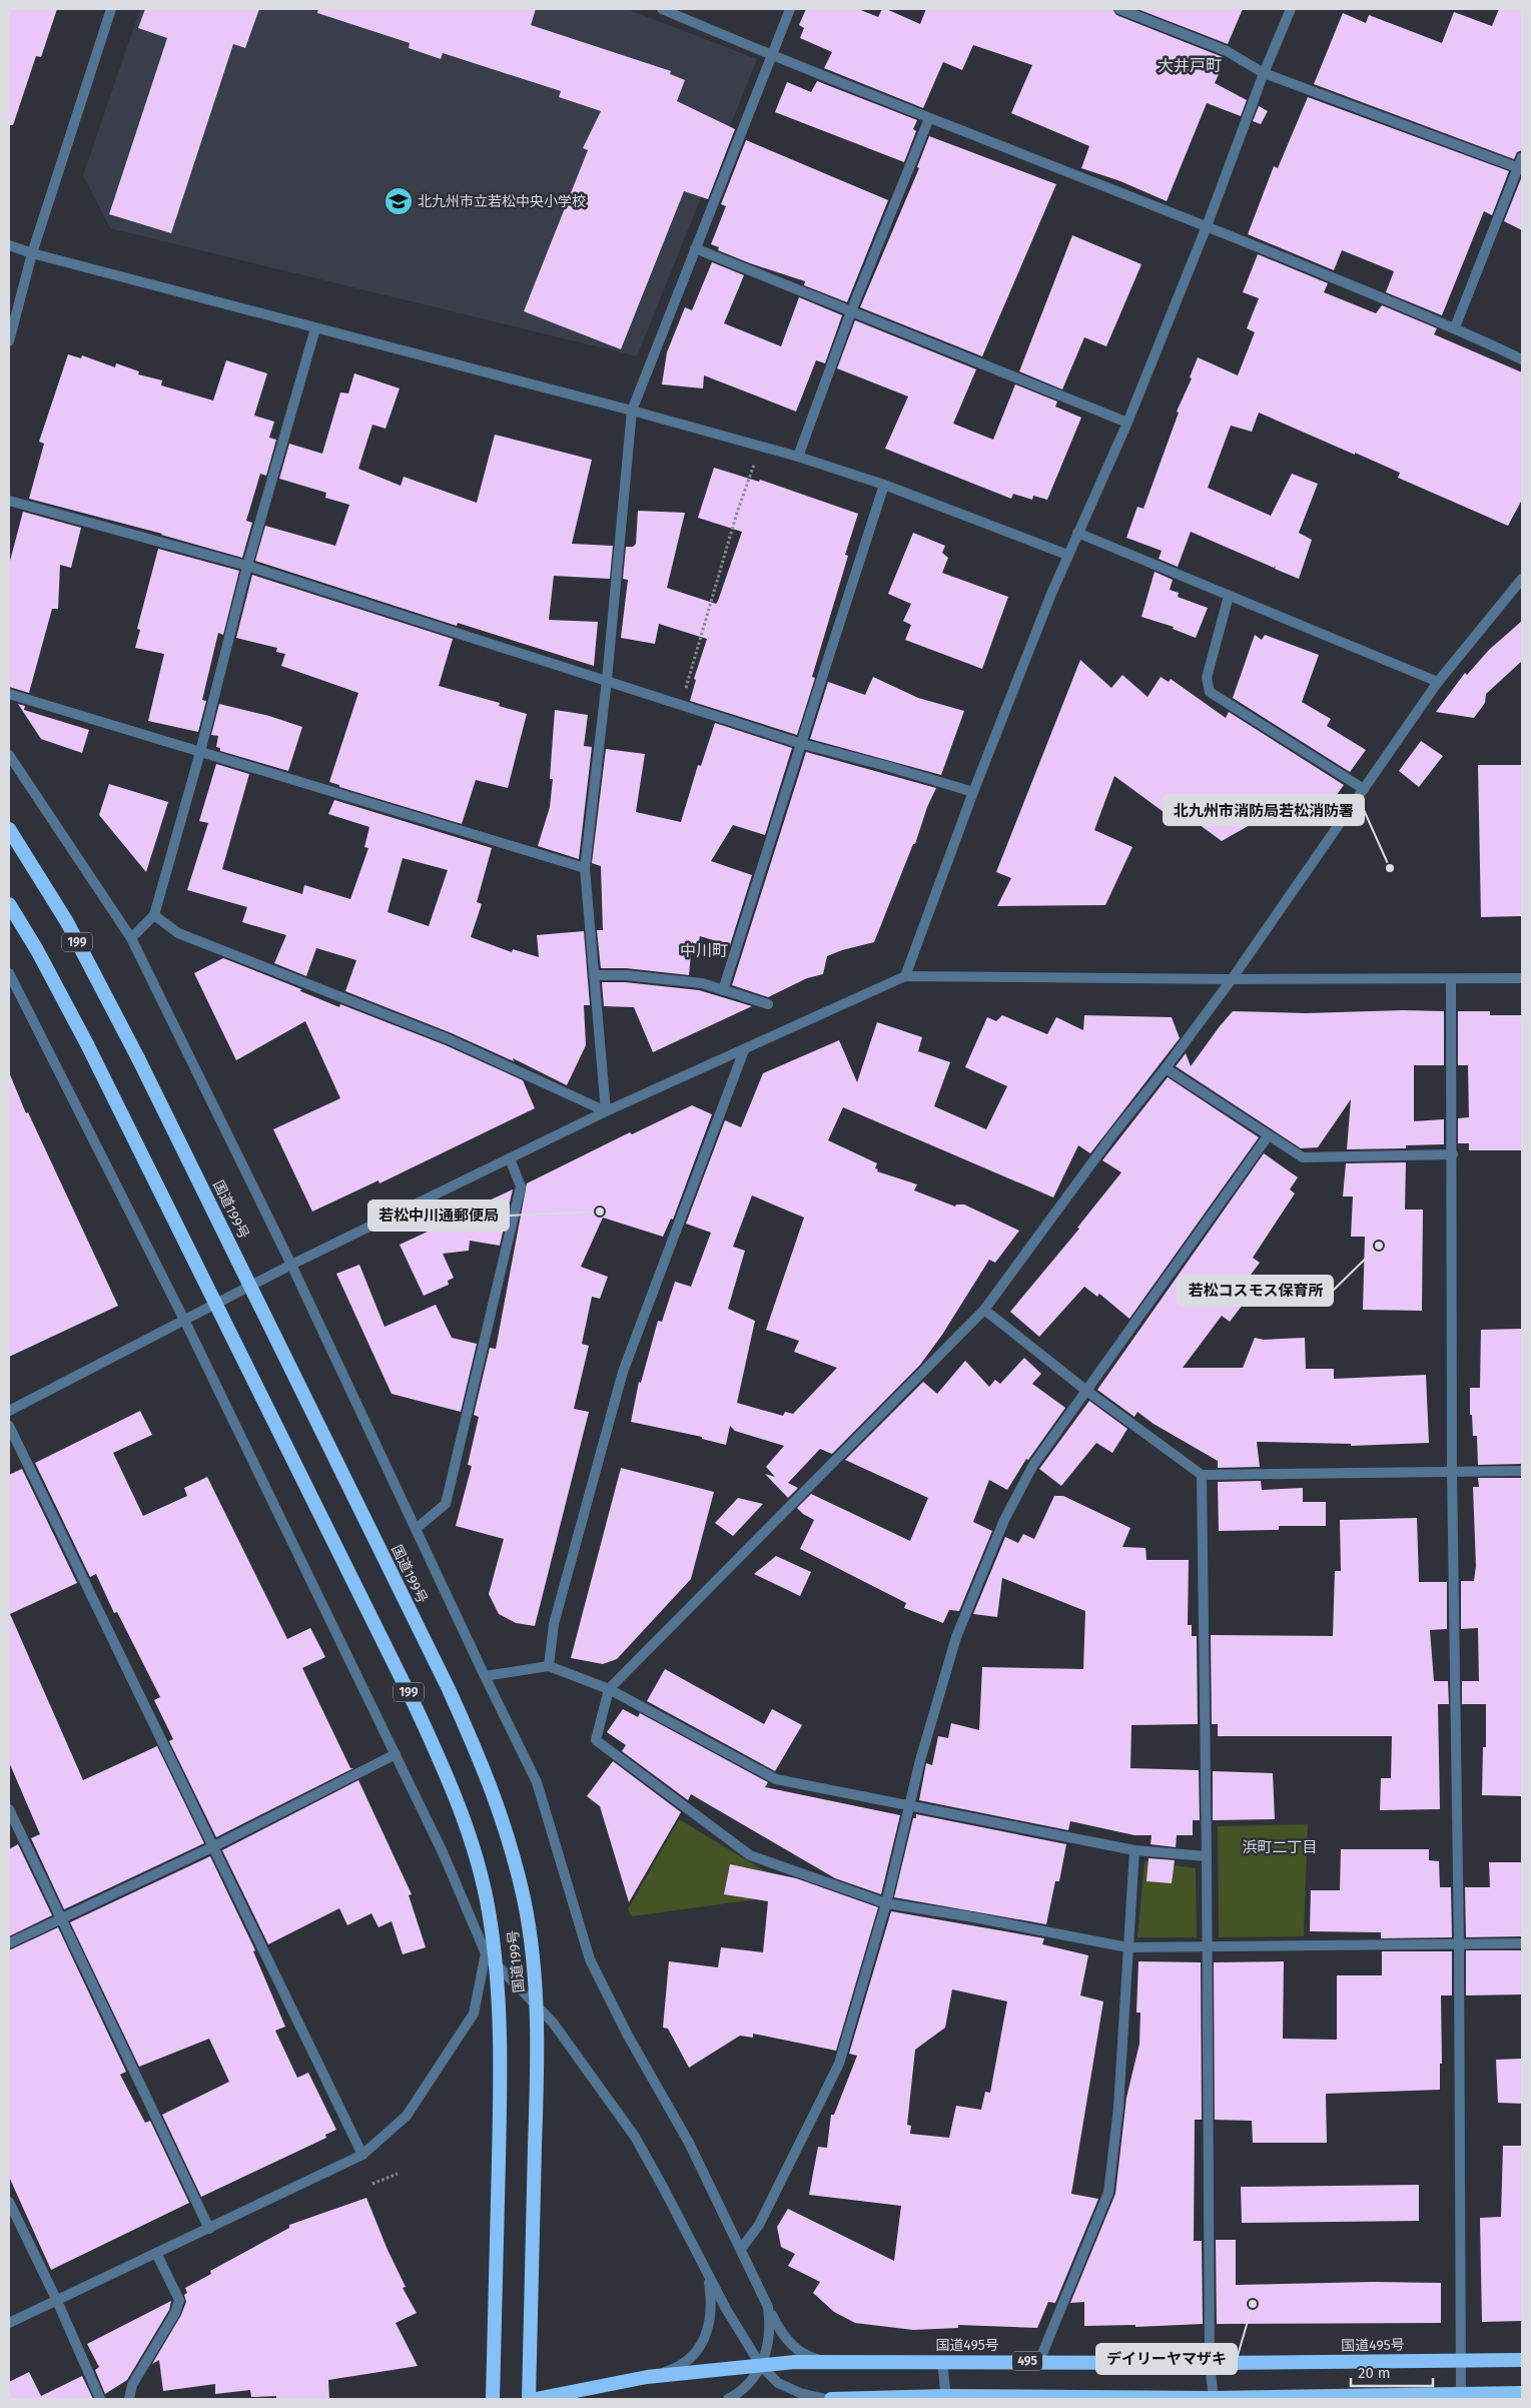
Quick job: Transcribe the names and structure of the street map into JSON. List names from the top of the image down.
{
  "streets": {
    "highway": [
      "199",
      "国道199号",
      "国道495号",
      "495"
    ]
  },
  "districts": ["大井戸町", "中川町", "浜町二丁目"],
  "places": {
    "school or university": ["北九州市立若松中央小学校"],
    "other": [
      "北九州市消防局若松消防署",
      "若松中川通郵便局",
      "若松コスモス保育所",
      "デイリーヤマザキ"
    ]
  },
  "scale_bar": "20 m"
}
